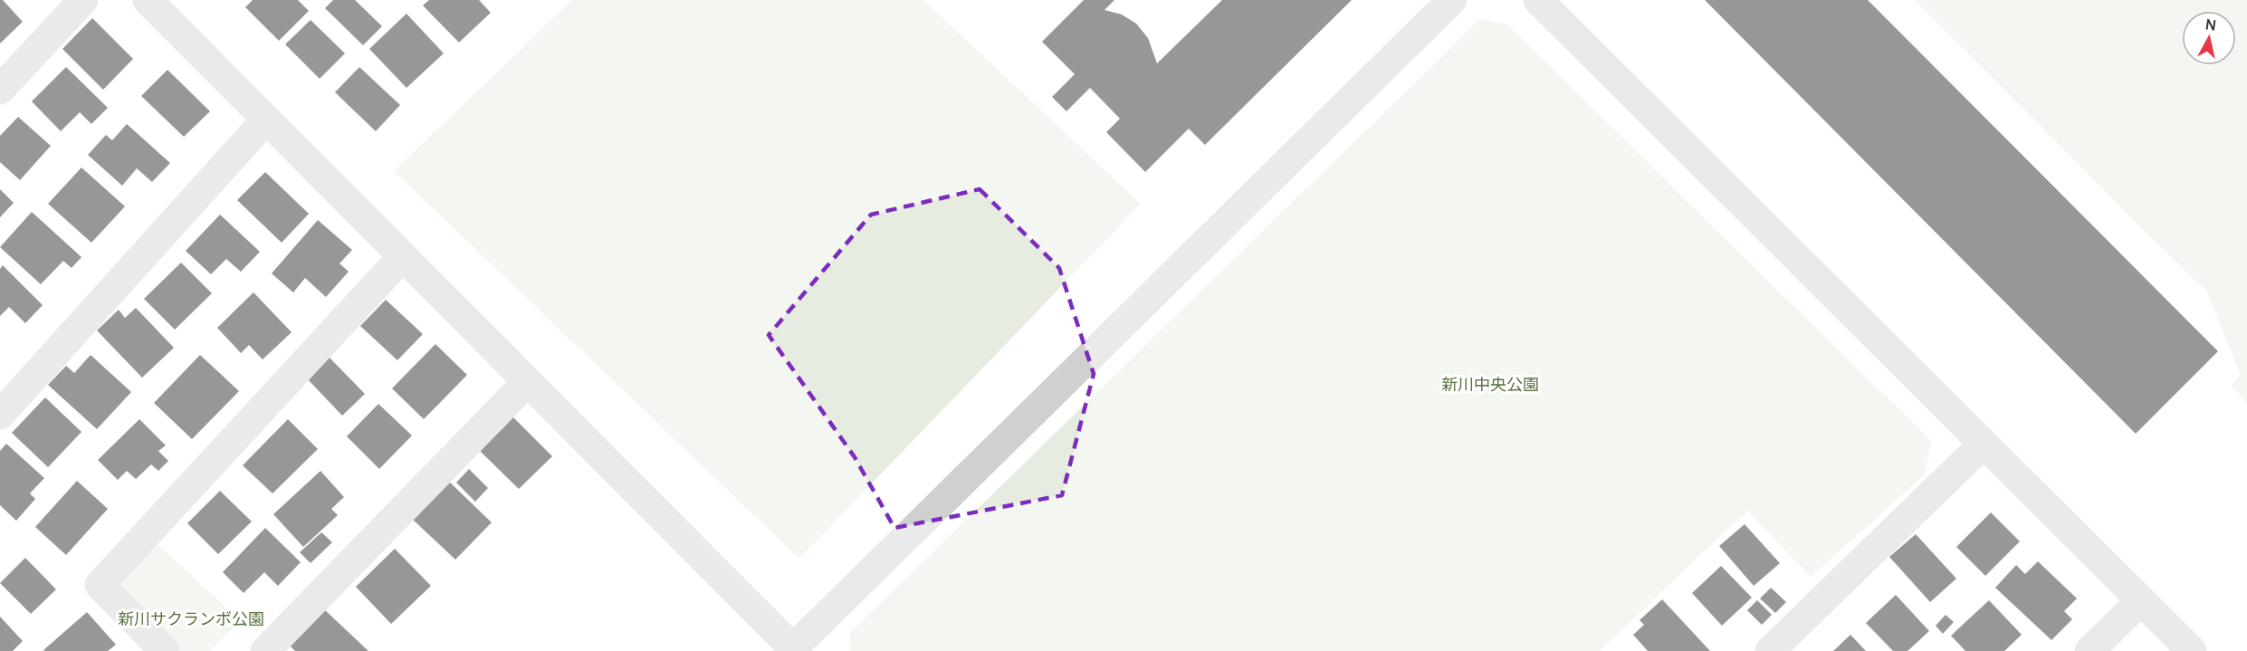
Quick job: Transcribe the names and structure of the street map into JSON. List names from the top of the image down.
{
  "parks": ["新川中央公園", "新川サクランボ公園"],
  "north": "top"
}
